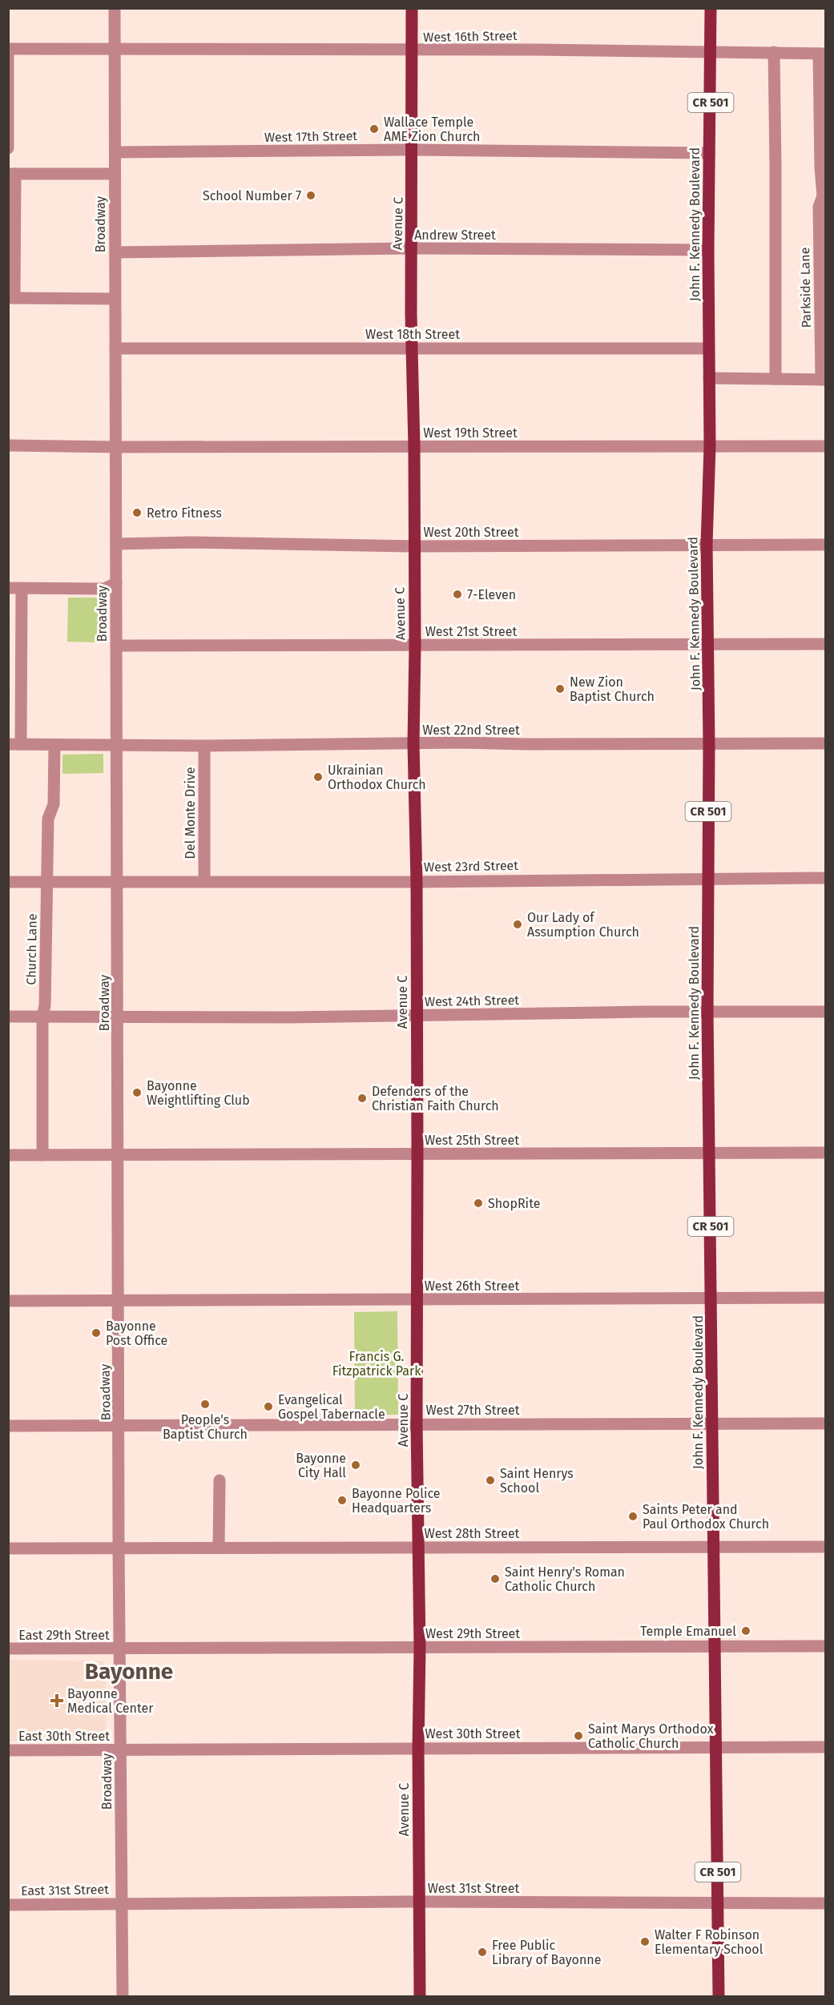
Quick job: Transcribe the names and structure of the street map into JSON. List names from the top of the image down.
{
  "streets": {
    "main road": ["CR 501", "Avenue C", "John F. Kennedy Boulevard"],
    "street": [
      "West 16th Street",
      "West 17th Street",
      "Broadway",
      "Andrew Street",
      "Parkside Lane",
      "West 18th Street",
      "West 19th Street",
      "West 20th Street",
      "West 21st Street",
      "West 22nd Street",
      "Del Monte Drive",
      "West 23rd Street",
      "Church Lane",
      "West 24th Street",
      "West 25th Street",
      "West 26th Street",
      "West 27th Street",
      "West 28th Street",
      "West 29th Street",
      "East 29th Street",
      "West 30th Street",
      "East 30th Street",
      "West 31st Street",
      "East 31st Street"
    ]
  },
  "crossings": [
    ["West 16th Street", "Avenue C"],
    ["West 16th Street", "Broadway"],
    ["West 16th Street", "John F. Kennedy Boulevard"],
    ["West 16th Street", "Parkside Lane"],
    ["West 17th Street", "Avenue C"],
    ["West 17th Street", "Broadway"],
    ["West 17th Street", "John F. Kennedy Boulevard"],
    ["Avenue C", "Andrew Street"],
    ["Avenue C", "West 18th Street"],
    ["Avenue C", "West 19th Street"],
    ["Avenue C", "West 20th Street"],
    ["Avenue C", "West 21st Street"],
    ["Avenue C", "West 22nd Street"],
    ["Avenue C", "West 23rd Street"],
    ["Avenue C", "West 24th Street"],
    ["Avenue C", "West 25th Street"],
    ["Avenue C", "West 26th Street"],
    ["Avenue C", "West 27th Street"],
    ["Avenue C", "West 28th Street"],
    ["Avenue C", "West 29th Street"],
    ["Avenue C", "West 30th Street"],
    ["Avenue C", "West 31st Street"],
    ["Broadway", "Andrew Street"],
    ["Broadway", "West 18th Street"],
    ["Broadway", "West 19th Street"],
    ["Broadway", "West 20th Street"],
    ["Broadway", "West 21st Street"],
    ["Broadway", "West 22nd Street"],
    ["Broadway", "West 23rd Street"],
    ["Broadway", "West 24th Street"],
    ["Broadway", "West 25th Street"],
    ["Broadway", "West 26th Street"],
    ["Broadway", "West 27th Street"],
    ["Broadway", "West 28th Street"],
    ["Broadway", "West 29th Street"],
    ["Broadway", "East 29th Street"],
    ["Broadway", "West 30th Street"],
    ["Broadway", "East 30th Street"],
    ["Broadway", "West 31st Street"],
    ["Broadway", "East 31st Street"],
    ["John F. Kennedy Boulevard", "Andrew Street"],
    ["John F. Kennedy Boulevard", "Parkside Lane"],
    ["John F. Kennedy Boulevard", "West 18th Street"],
    ["John F. Kennedy Boulevard", "West 19th Street"],
    ["John F. Kennedy Boulevard", "West 20th Street"],
    ["John F. Kennedy Boulevard", "West 21st Street"],
    ["John F. Kennedy Boulevard", "West 22nd Street"],
    ["John F. Kennedy Boulevard", "West 23rd Street"],
    ["John F. Kennedy Boulevard", "West 24th Street"],
    ["John F. Kennedy Boulevard", "West 25th Street"],
    ["John F. Kennedy Boulevard", "West 26th Street"],
    ["John F. Kennedy Boulevard", "West 27th Street"],
    ["John F. Kennedy Boulevard", "West 28th Street"],
    ["John F. Kennedy Boulevard", "West 29th Street"],
    ["John F. Kennedy Boulevard", "West 30th Street"],
    ["John F. Kennedy Boulevard", "West 31st Street"],
    ["West 22nd Street", "Del Monte Drive"],
    ["West 22nd Street", "Church Lane"],
    ["Del Monte Drive", "West 23rd Street"],
    ["West 23rd Street", "Church Lane"],
    ["Church Lane", "West 24th Street"],
    ["Church Lane", "West 25th Street"],
    ["West 29th Street", "East 29th Street"],
    ["West 30th Street", "East 30th Street"],
    ["West 31st Street", "East 31st Street"]
  ],
  "districts": ["Bayonne"],
  "parks": ["Francis G. Fitzpatrick Park"],
  "places": {
    "other": [
      "Wallace Temple AME Zion Church",
      "School Number 7",
      "Retro Fitness",
      "7-Eleven",
      "New Zion Baptist Church",
      "Ukrainian Orthodox Church",
      "Our Lady of Assumption Church",
      "Bayonne Weightlifting Club",
      "Defenders of the Christian Faith Church",
      "ShopRite",
      "Bayonne Post Office",
      "People's Baptist Church",
      "Evangelical Gospel Tabernacle",
      "Bayonne City Hall",
      "Saint Henrys School",
      "Bayonne Police Headquarters",
      "Saints Peter and Paul Orthodox Church",
      "Saint Henry's Roman Catholic Church",
      "Temple Emanuel",
      "Saint Marys Orthodox Catholic Church",
      "Walter F Robinson Elementary School",
      "Free Public Library of Bayonne"
    ],
    "health": ["Bayonne Medical Center"]
  }
}
